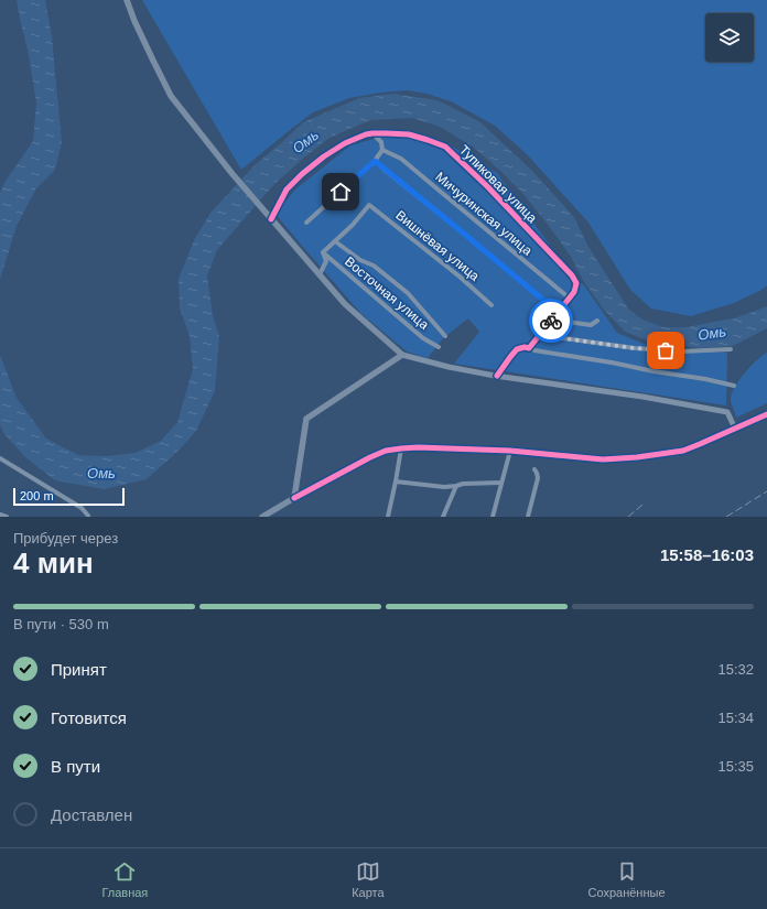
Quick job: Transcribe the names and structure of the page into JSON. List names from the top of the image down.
{
  "streets": {
    "street": [
      "Тупиковая улица",
      "Мичуринская улица",
      "Вишнёвая улица",
      "Восточная улица"
    ]
  },
  "crossings": [
    ["Тупиковая улица", "Мичуринская улица"]
  ],
  "water": ["Омь"],
  "scale_bar": "200 m",
  "page": {
    "scale": "200 m",
    "heading": ["4 мин", "Прибудет через", "15:58–16:03"],
    "bar": "В пути · 530 m",
    "list": [
      ["Принят", "15:32"],
      ["Готовится", "15:34"],
      ["В пути", "15:35"],
      "Доставлен"
    ],
    "tabs": ["Главная", "Карта", "Сохранённые"]
  }
}
